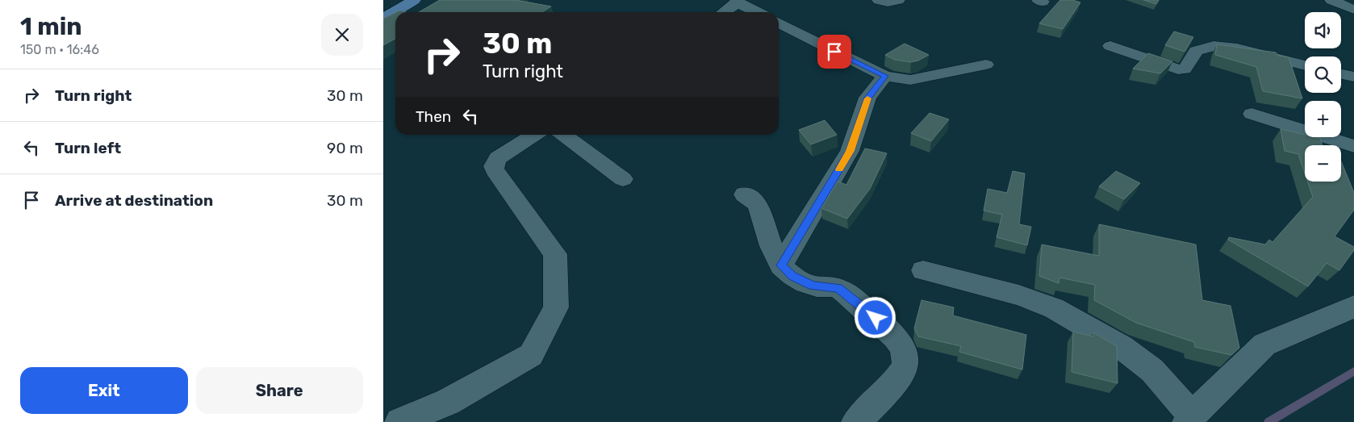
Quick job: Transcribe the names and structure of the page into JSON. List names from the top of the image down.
{
  "page": {
    "heading": ["1 min", "150 m · 16:46"],
    "map_buttons": ["+", "−"],
    "turn": ["30 m", "Turn right"],
    "list": [
      {
        "name": "Turn right",
        "value": "30 m"
      },
      {
        "name": "Turn left",
        "value": "90 m"
      },
      {
        "name": "Arrive at destination",
        "value": "30 m"
      }
    ],
    "then": "Then",
    "buttons": ["Exit", "Share"]
  }
}
